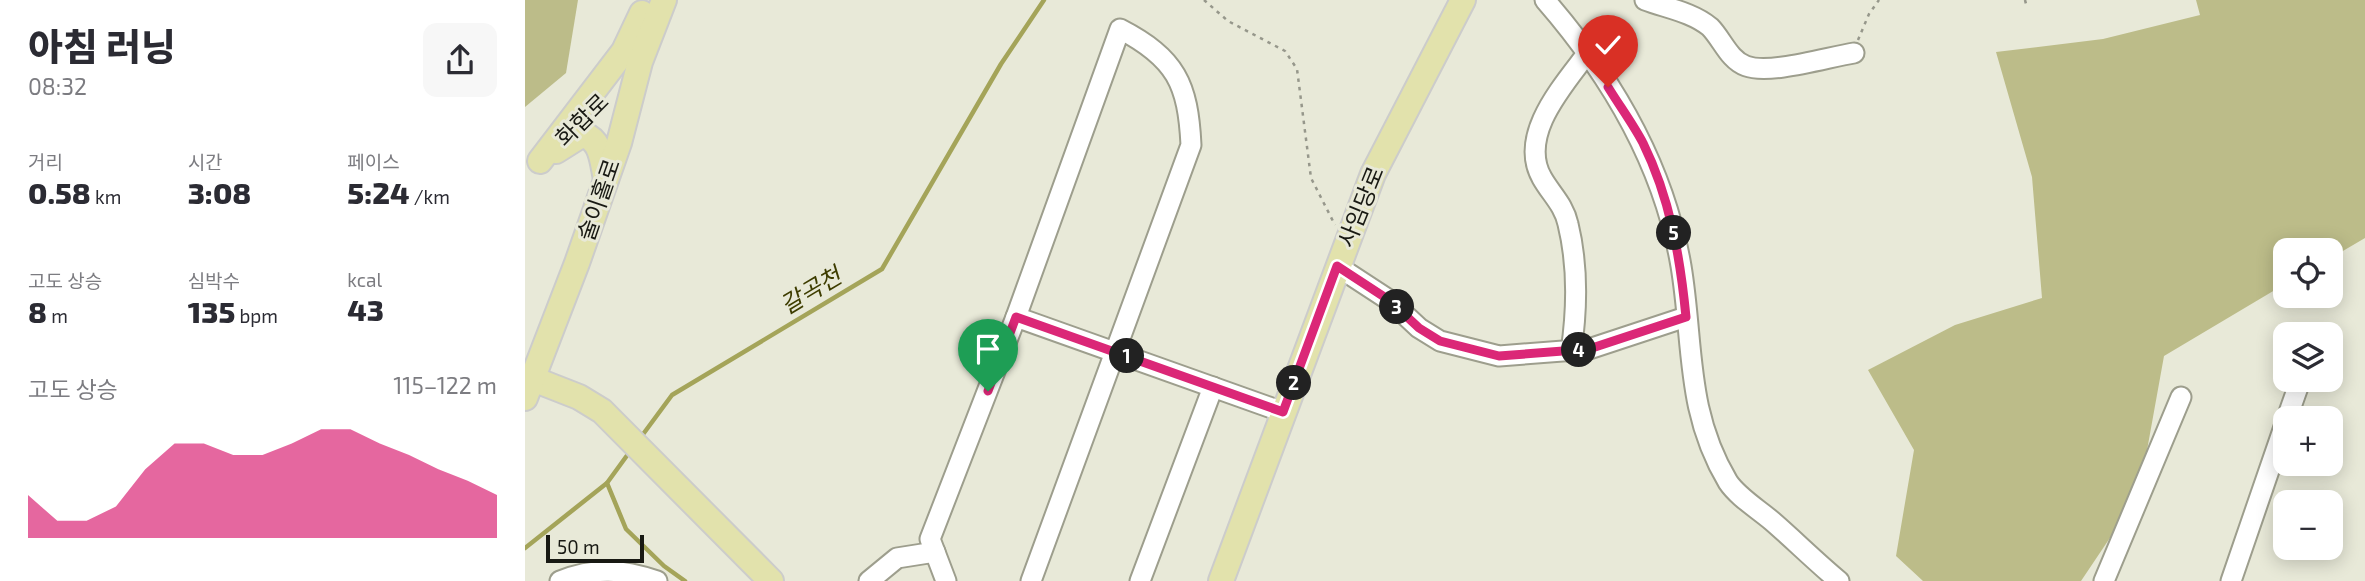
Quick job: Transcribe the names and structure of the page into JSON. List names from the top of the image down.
{
  "streets": {
    "main road": ["화합로", "술이홀로", "사임당로"]
  },
  "crossings": [
    ["화합로", "술이홀로"]
  ],
  "water": ["갈곡천"],
  "scale_bar": "50 m",
  "page": {
    "heading": ["아침 러닝", "08:32"],
    "stats": [
      ["거리", "0.58 km"],
      ["시간", "3:08"],
      ["페이스", "5:24 /km"],
      ["고도 상승", "8 m"],
      ["심박수", "135 bpm"],
      ["kcal", "43"]
    ],
    "pins": [
      "5",
      "3",
      "4",
      "1",
      "2"
    ],
    "map_buttons": ["+", "−"],
    "chart": ["고도 상승", "115–122 m"],
    "scale": "50 m"
  }
}
